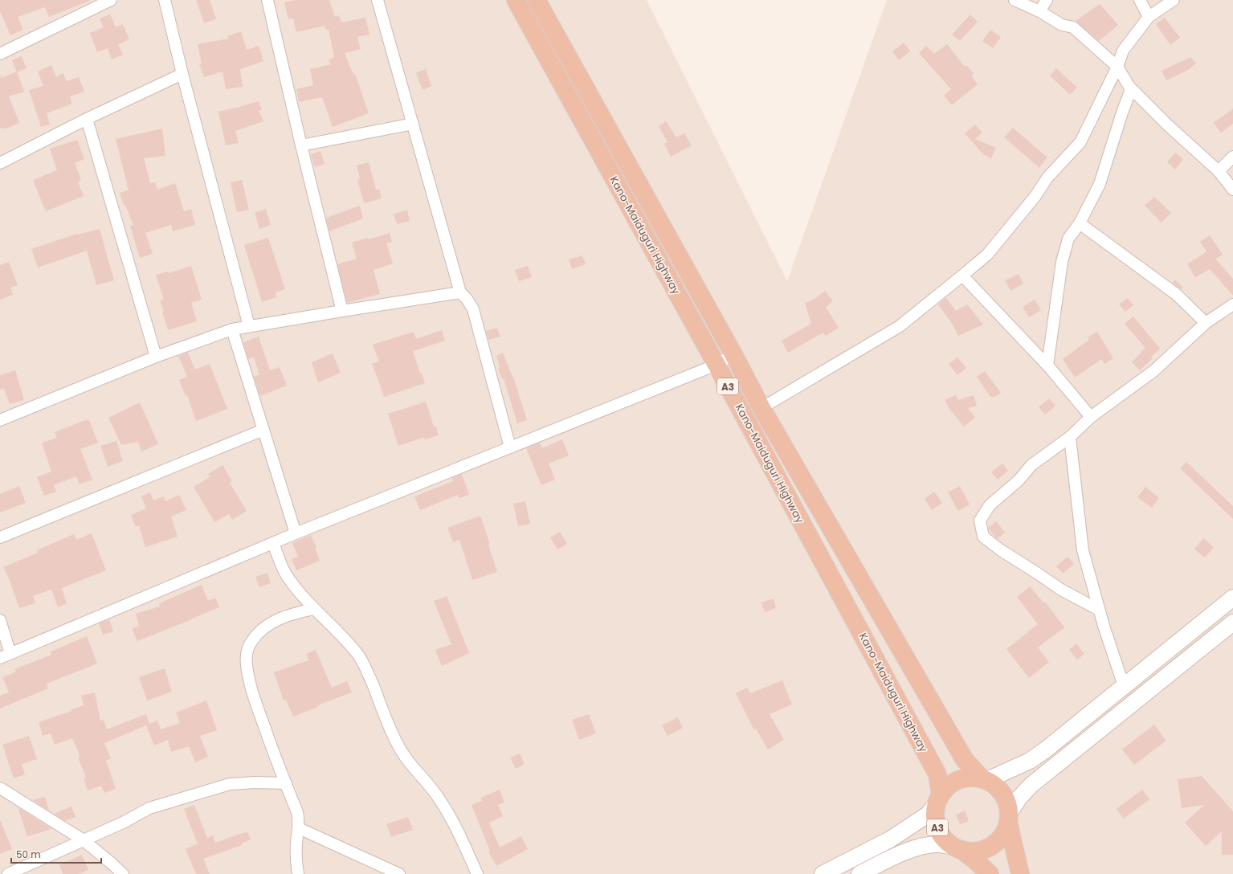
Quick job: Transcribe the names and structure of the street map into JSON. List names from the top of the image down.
{
  "streets": {
    "highway": ["Kano-Maiduguri Highway", "A3"]
  },
  "crossings": [
    ["Kano-Maiduguri Highway", "A3"]
  ],
  "scale_bar": "50 m"
}
